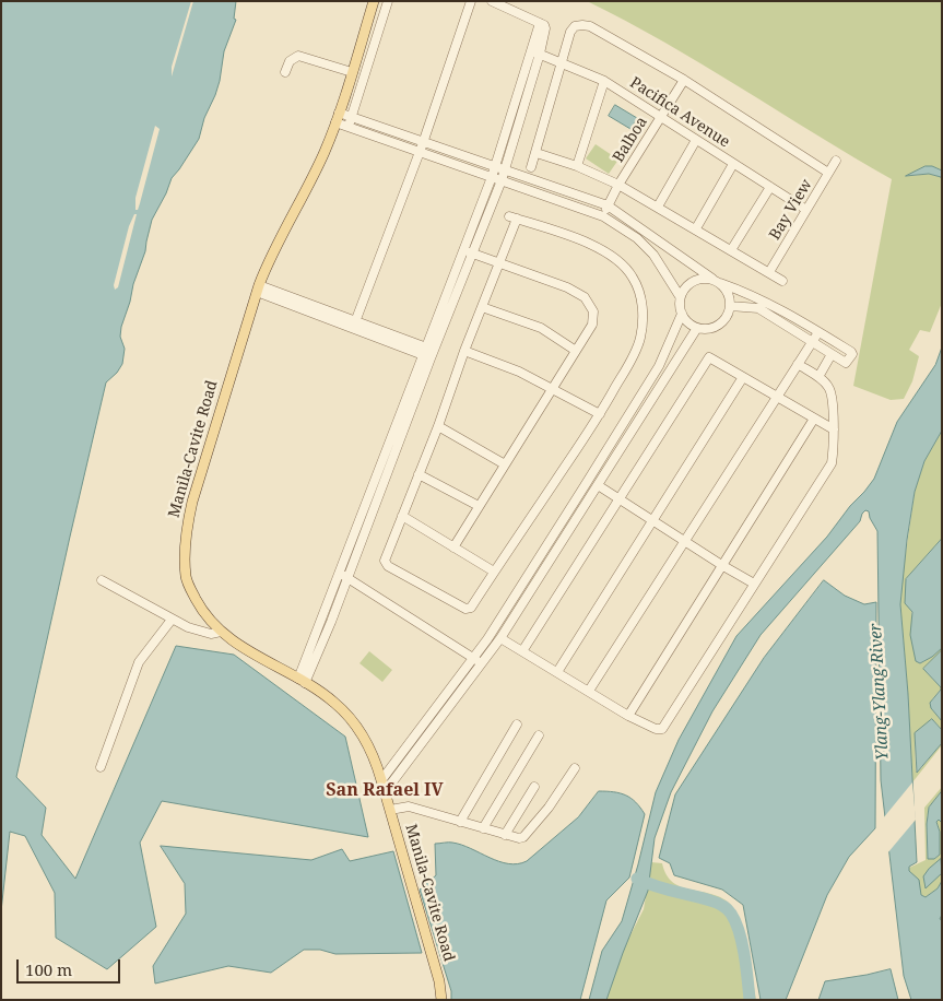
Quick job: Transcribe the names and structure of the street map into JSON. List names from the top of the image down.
{
  "streets": {
    "main road": ["Manila-Cavite Road"],
    "street": ["Pacifica Avenue", "Balboa", "Bay View"]
  },
  "crossings": [
    ["Pacifica Avenue", "Balboa"],
    ["Pacifica Avenue", "Bay View"]
  ],
  "districts": ["San Rafael IV"],
  "water": ["Ylang-Ylang River"],
  "scale_bar": "100 m"
}
